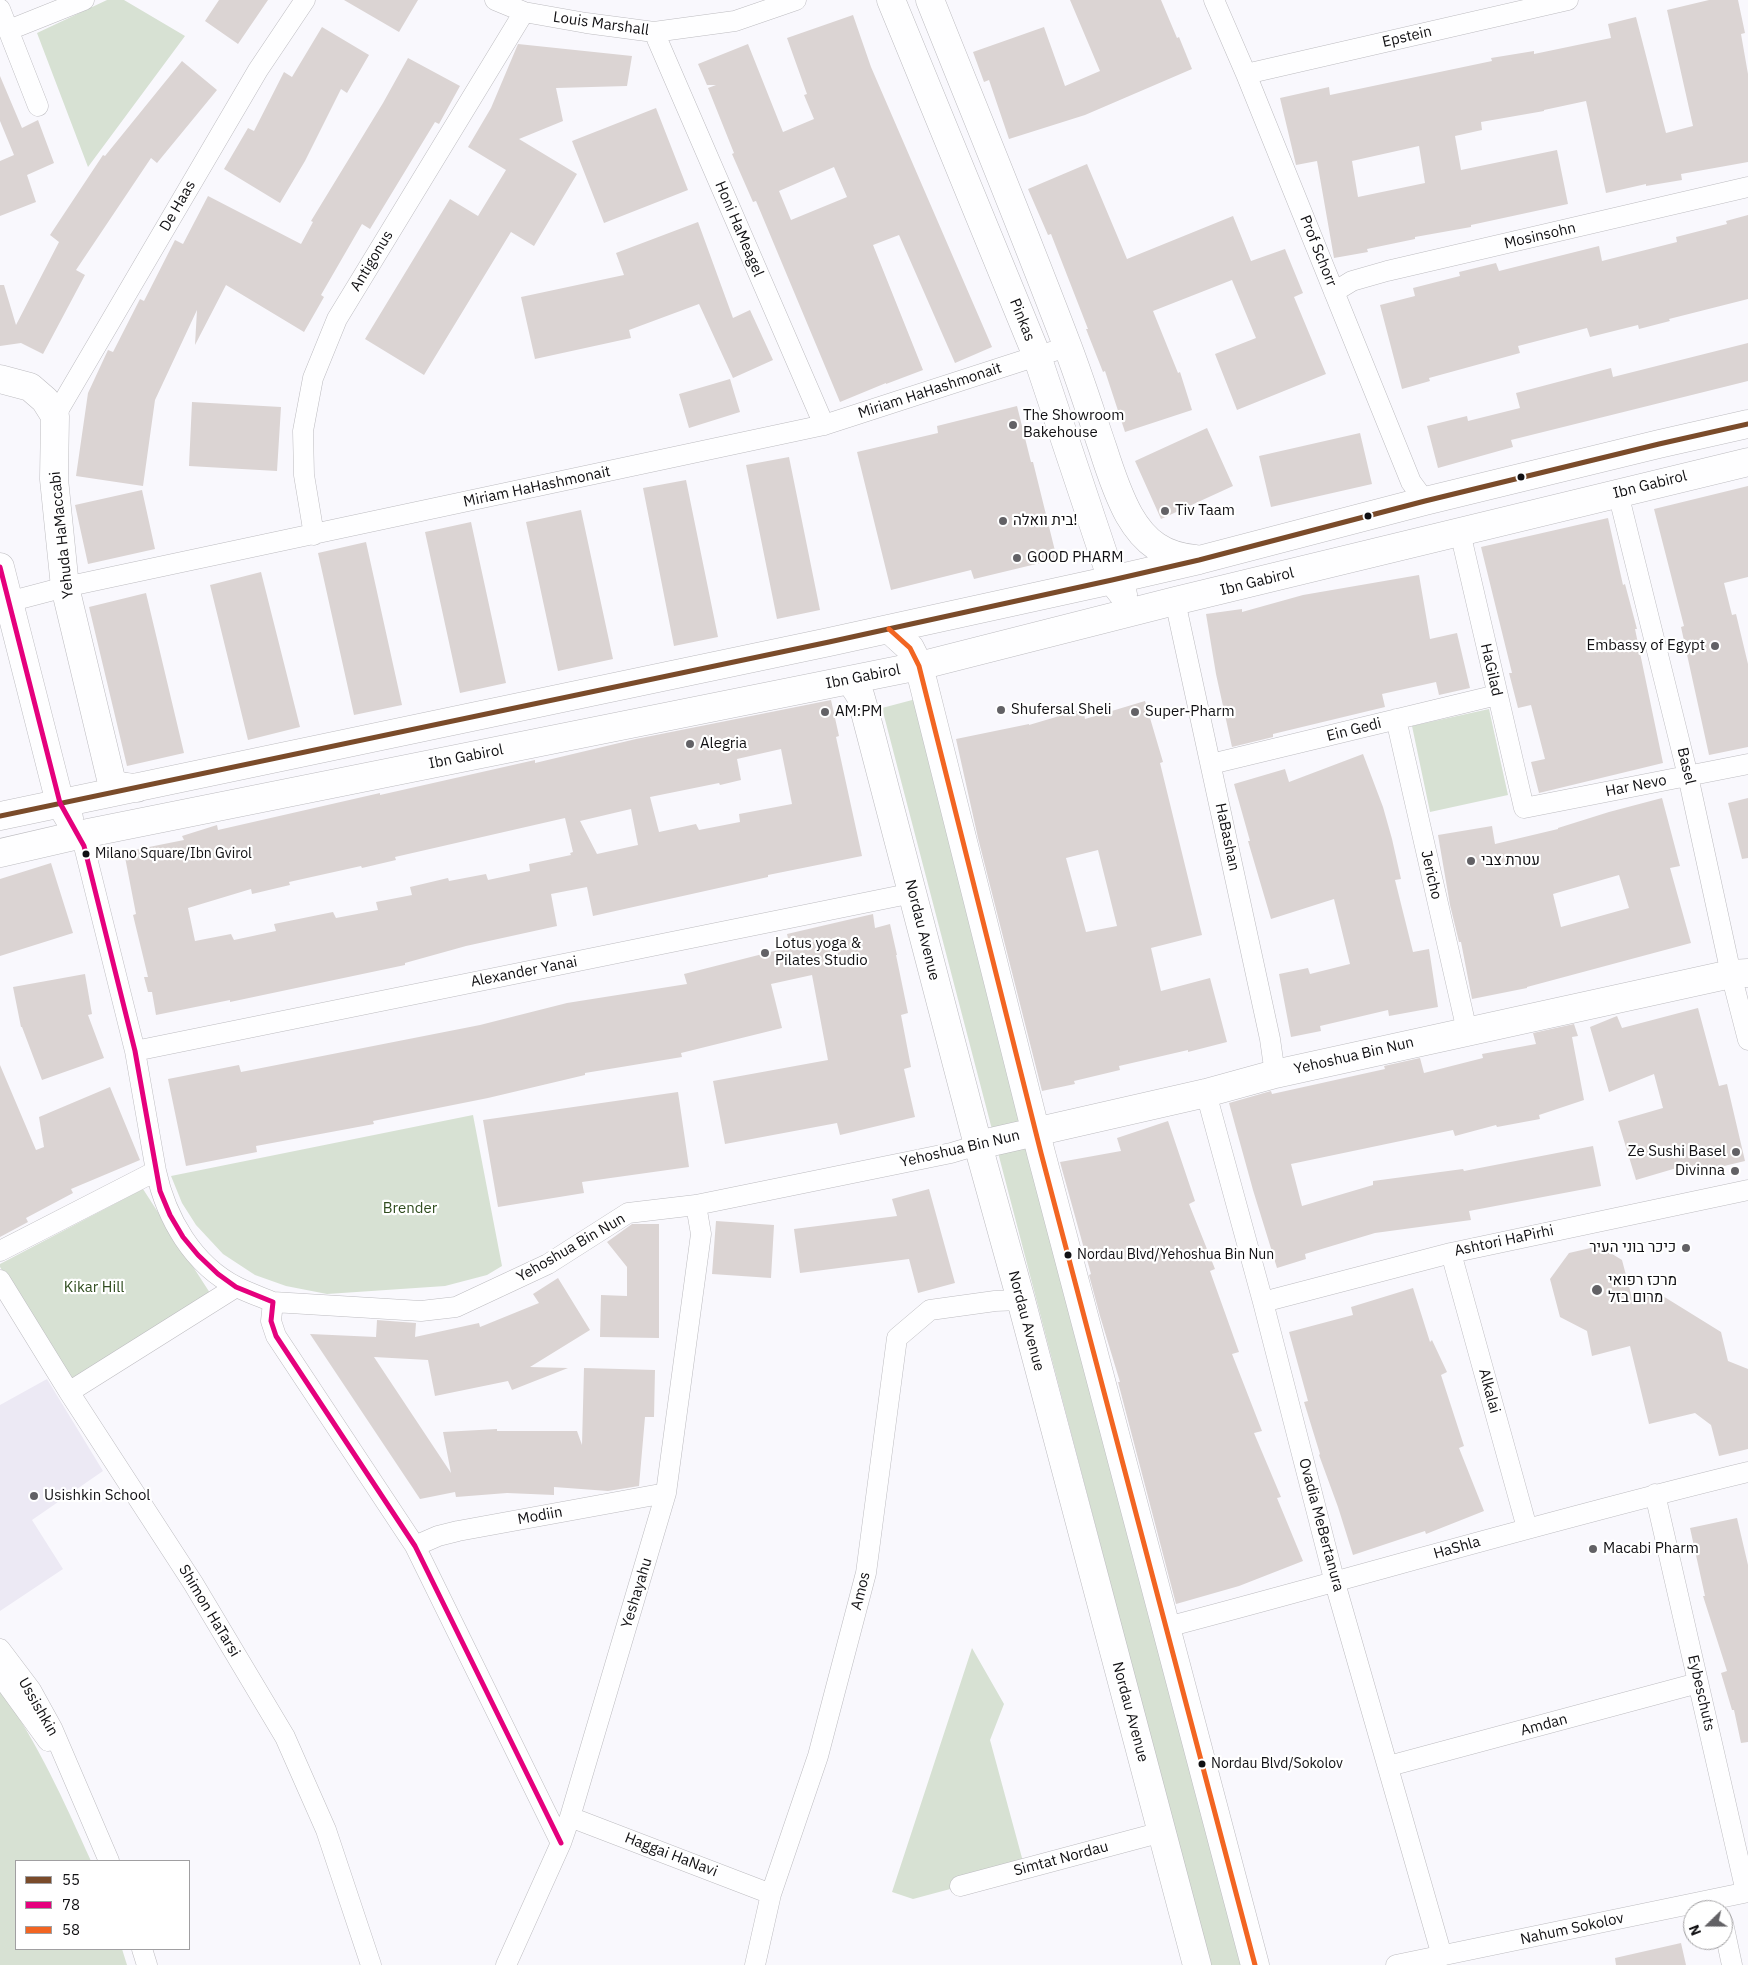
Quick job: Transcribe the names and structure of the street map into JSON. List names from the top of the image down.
{
  "streets": {
    "main road": [
      "Pinkas",
      "Ibn Gabirol",
      "Yehuda HaMaccabi",
      "Nordau Avenue",
      "Yehoshua Bin Nun"
    ],
    "street": [
      "Louis Marshall",
      "Epstein",
      "De Haas",
      "Honi HaMeagel",
      "Mosinsohn",
      "Prof Schorr",
      "Antigonus",
      "Miriam HaHashmonait",
      "HaGilad",
      "Ein Gedi",
      "Basel",
      "Har Nevo",
      "HaBashan",
      "Jericho",
      "Alexander Yanai",
      "Ashtori HaPirhi",
      "Alkalai",
      "Modiin",
      "Ovadia MeBertanura",
      "HaShla",
      "Amos",
      "Yeshayahu",
      "Shimon HaTarsi",
      "Eybeschuts",
      "Ussishkin",
      "Amdan",
      "Haggai HaNavi",
      "Simtat Nordau",
      "Nahum Sokolov"
    ]
  },
  "crossings": [
    ["Louis Marshall", "Honi HaMeagel"],
    ["Louis Marshall", "Antigonus"],
    ["Epstein", "Prof Schorr"],
    ["De Haas", "Yehuda HaMaccabi"],
    ["Honi HaMeagel", "Miriam HaHashmonait"],
    ["Mosinsohn", "Prof Schorr"],
    ["Antigonus", "Miriam HaHashmonait"],
    ["Pinkas", "Miriam HaHashmonait"],
    ["Pinkas", "Ibn Gabirol"],
    ["Pinkas", "HaBashan"],
    ["Miriam HaHashmonait", "Yehuda HaMaccabi"],
    ["Ibn Gabirol", "HaGilad"],
    ["Ibn Gabirol", "Basel"],
    ["Ibn Gabirol", "HaBashan"],
    ["Ibn Gabirol", "Nordau Avenue"],
    ["Ibn Gabirol", "Yehoshua Bin Nun"],
    ["HaGilad", "Ein Gedi"],
    ["HaGilad", "Har Nevo"],
    ["Ein Gedi", "HaBashan"],
    ["Ein Gedi", "Jericho"],
    ["Basel", "Har Nevo"],
    ["Basel", "Yehoshua Bin Nun"],
    ["HaBashan", "Yehoshua Bin Nun"],
    ["Jericho", "Yehoshua Bin Nun"],
    ["Nordau Avenue", "Alexander Yanai"],
    ["Nordau Avenue", "Yehoshua Bin Nun"],
    ["Nordau Avenue", "Amos"],
    ["Nordau Avenue", "Simtat Nordau"],
    ["Alexander Yanai", "Yehoshua Bin Nun"],
    ["Yehoshua Bin Nun", "Ovadia MeBertanura"],
    ["Yehoshua Bin Nun", "Yeshayahu"],
    ["Ashtori HaPirhi", "Alkalai"],
    ["Ashtori HaPirhi", "Ovadia MeBertanura"],
    ["Alkalai", "HaShla"],
    ["Modiin", "Yeshayahu"],
    ["Ovadia MeBertanura", "HaShla"],
    ["Ovadia MeBertanura", "Amdan"],
    ["Ovadia MeBertanura", "Nahum Sokolov"],
    ["HaShla", "Eybeschuts"],
    ["Amos", "Haggai HaNavi"],
    ["Yeshayahu", "Haggai HaNavi"],
    ["Eybeschuts", "Amdan"],
    ["Eybeschuts", "Nahum Sokolov"]
  ],
  "parks": ["Brender", "Kikar Hill"],
  "places": [
    "The Showroom Bakehouse",
    "Tiv Taam",
    "בית וואלה!",
    "GOOD PHARM",
    "Embassy of Egypt",
    "Shufersal Sheli",
    "AM:PM",
    "Super-Pharm",
    "Alegria",
    "Milano Square/Ibn Gvirol",
    "עטרת צבי",
    "Lotus yoga & Pilates Studio",
    "Ze Sushi Basel",
    "Divinna",
    "כיכר בוני העיר",
    "Nordau Blvd/Yehoshua Bin Nun",
    "מרכז רפואי מרום בזל",
    "Usishkin School",
    "Macabi Pharm",
    "Nordau Blvd/Sokolov"
  ],
  "lines": ["transit line 55", "transit line 78", "transit line 58"],
  "legend": ["55", "78", "58"],
  "north": "left"
}
